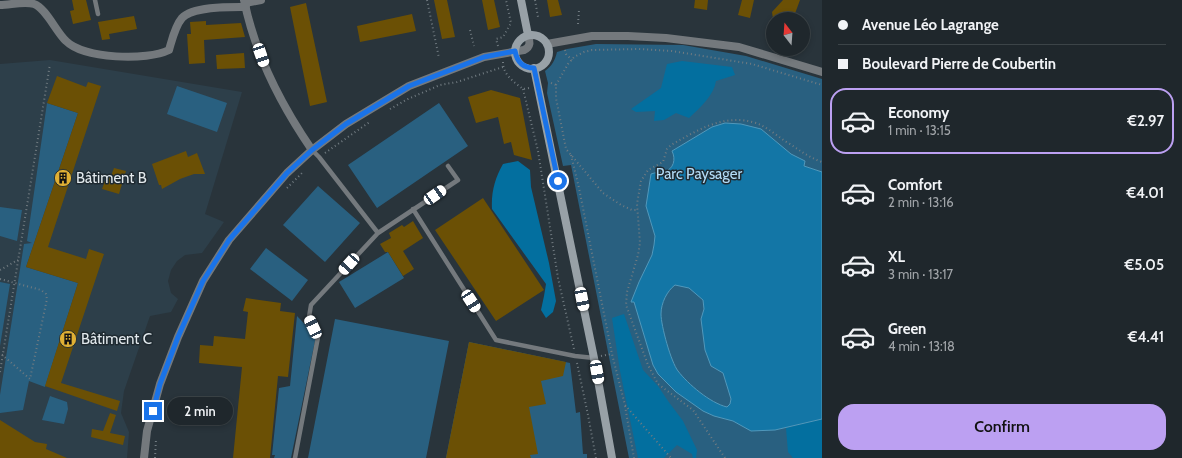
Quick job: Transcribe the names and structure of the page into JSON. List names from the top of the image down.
{
  "parks": ["Parc Paysager"],
  "places": {
    "building": ["Bâtiment B", "Bâtiment C"]
  },
  "north": "top",
  "page": {
    "banner": ["Avenue Léo Lagrange", "Boulevard Pierre de Coubertin"],
    "list": [
      {
        "name": "Economy",
        "note": "1 min · 13:15",
        "value": "€2.97"
      },
      {
        "name": "Comfort",
        "note": "2 min · 13:16",
        "value": "€4.01"
      },
      {
        "name": "XL",
        "note": "3 min · 13:17",
        "value": "€5.05"
      },
      {
        "name": "Green",
        "note": "4 min · 13:18",
        "value": "€4.41"
      }
    ],
    "buttons": "Confirm",
    "bubble": "2 min"
  }
}
